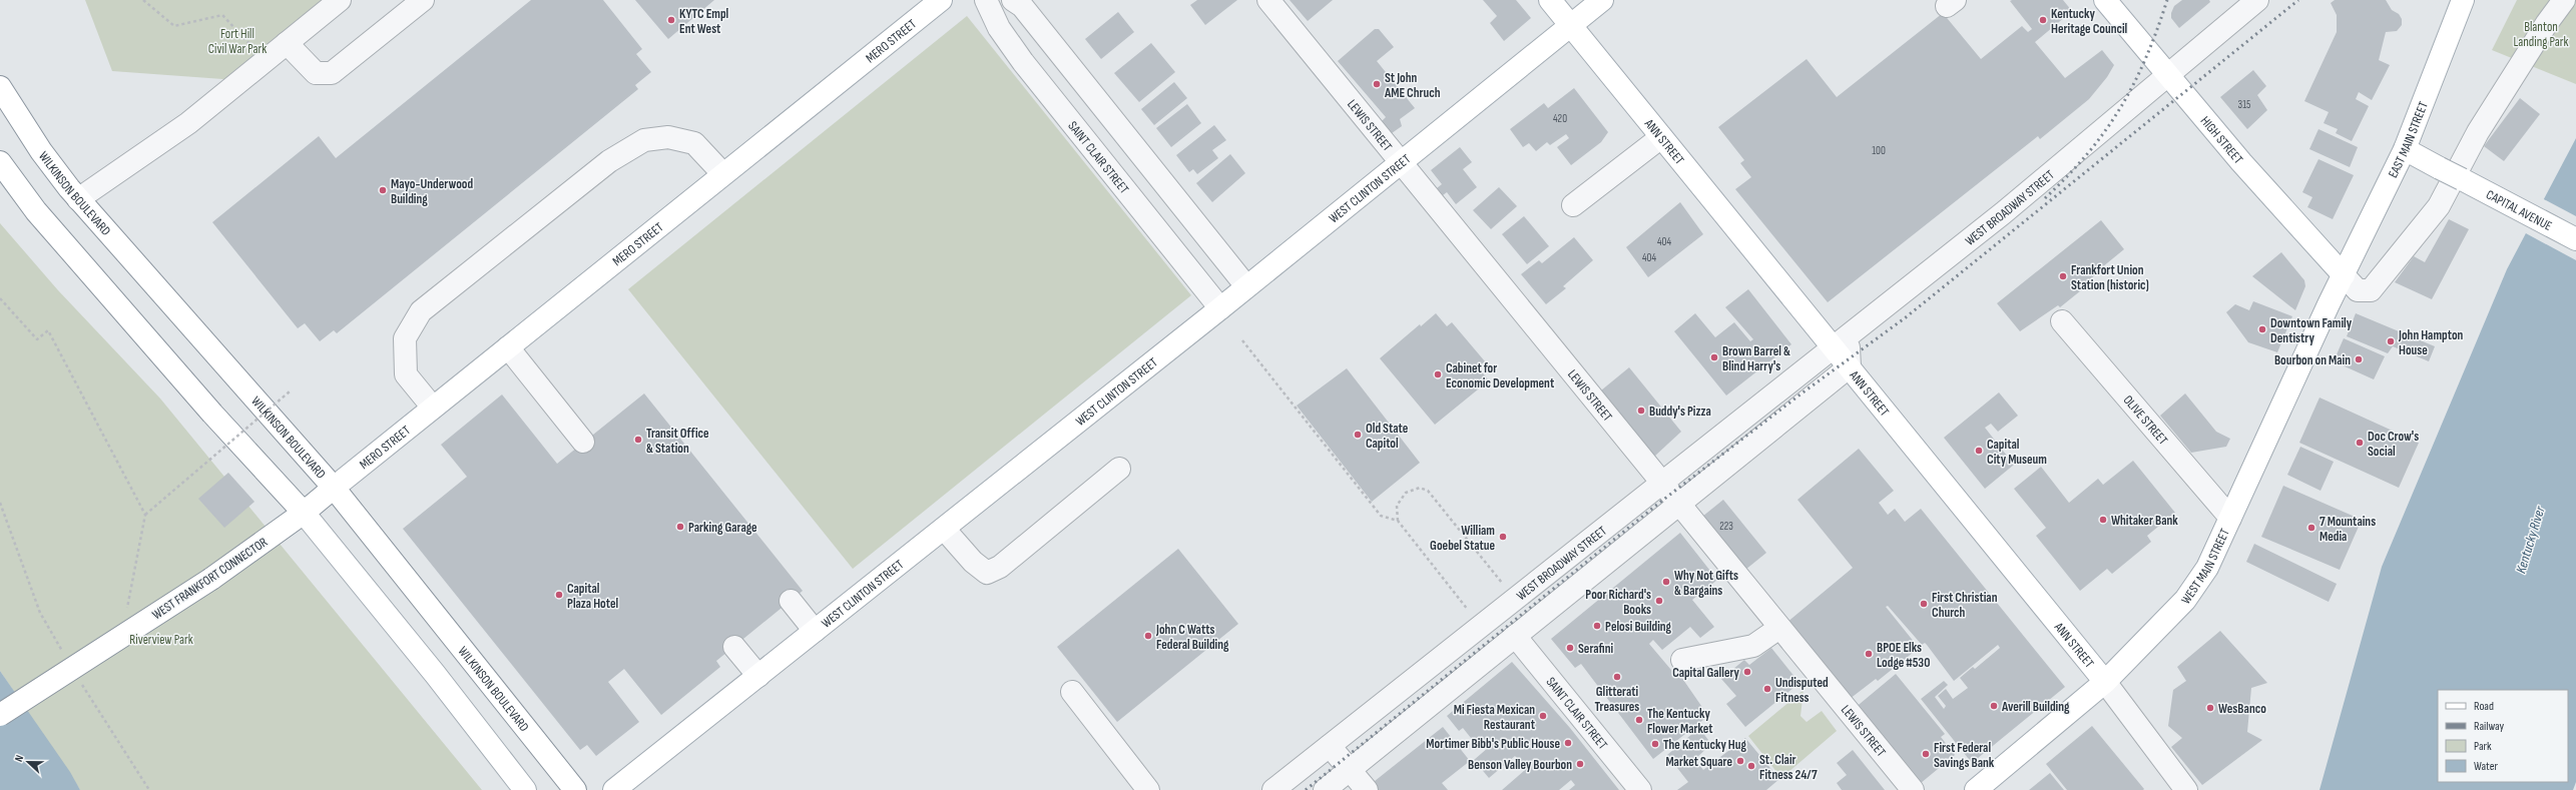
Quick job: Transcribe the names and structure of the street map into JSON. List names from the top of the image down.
{
  "streets": {
    "main road": [
      "MERO STREET",
      "EAST MAIN STREET",
      "HIGH STREET",
      "ANN STREET",
      "WEST CLINTON STREET",
      "WILKINSON BOULEVARD",
      "CAPITAL AVENUE",
      "WEST MAIN STREET",
      "WEST FRANKFORT CONNECTOR"
    ],
    "street": [
      "LEWIS STREET",
      "SAINT CLAIR STREET",
      "WEST BROADWAY STREET",
      "OLIVE STREET"
    ]
  },
  "crossings": [
    ["MERO STREET", "WILKINSON BOULEVARD"],
    ["MERO STREET", "WEST FRANKFORT CONNECTOR"],
    ["LEWIS STREET", "WEST CLINTON STREET"],
    ["LEWIS STREET", "WEST BROADWAY STREET"],
    ["EAST MAIN STREET", "HIGH STREET"],
    ["EAST MAIN STREET", "CAPITAL AVENUE"],
    ["EAST MAIN STREET", "WEST MAIN STREET"],
    ["HIGH STREET", "WEST BROADWAY STREET"],
    ["HIGH STREET", "WEST MAIN STREET"],
    ["ANN STREET", "WEST CLINTON STREET"],
    ["ANN STREET", "WEST BROADWAY STREET"],
    ["ANN STREET", "WEST MAIN STREET"],
    ["SAINT CLAIR STREET", "WEST CLINTON STREET"],
    ["WILKINSON BOULEVARD", "WEST FRANKFORT CONNECTOR"],
    ["OLIVE STREET", "WEST MAIN STREET"]
  ],
  "water": ["Kentucky River"],
  "parks": ["Blanton Landing Park", "Fort Hill Civil War Park", "Riverview Park"],
  "places": [
    "KYTC Empl Ent West",
    "Kentucky Heritage Council",
    "St John AME Chruch",
    "Mayo-Underwood Building",
    "Frankfort Union Station (historic)",
    "Downtown Family Dentistry",
    "John Hampton House",
    "Brown Barrel & Blind Harry's",
    "Bourbon on Main",
    "Cabinet for Economic Development",
    "Buddy's Pizza",
    "Old State Capitol",
    "Transit Office & Station",
    "Doc Crow's Social",
    "Capital City Museum",
    "Whitaker Bank",
    "Parking Garage",
    "7 Mountains Media",
    "William Goebel Statue",
    "Why Not Gifts & Bargains",
    "Capital Plaza Hotel",
    "Poor Richard's Books",
    "First Christian Church",
    "Pelosi Building",
    "John C Watts Federal Building",
    "Serafini",
    "BPOE Elks Lodge #530",
    "Capital Gallery",
    "Glitterati Treasures",
    "Undisputed Fitness",
    "Averill Building",
    "WesBanco",
    "Mi Fiesta Mexican Restaurant",
    "The Kentucky Flower Market",
    "Mortimer Bibb's Public House",
    "The Kentucky Hug",
    "First Federal Savings Bank",
    "Market Square",
    "Benson Valley Bourbon",
    "St. Clair Fitness 24/7"
  ],
  "house_numbers": [
    "315",
    "420",
    "100",
    "404",
    "404",
    "223"
  ],
  "legend": [
    "Road",
    "Railway",
    "Park",
    "Water"
  ],
  "north": "left"
}
